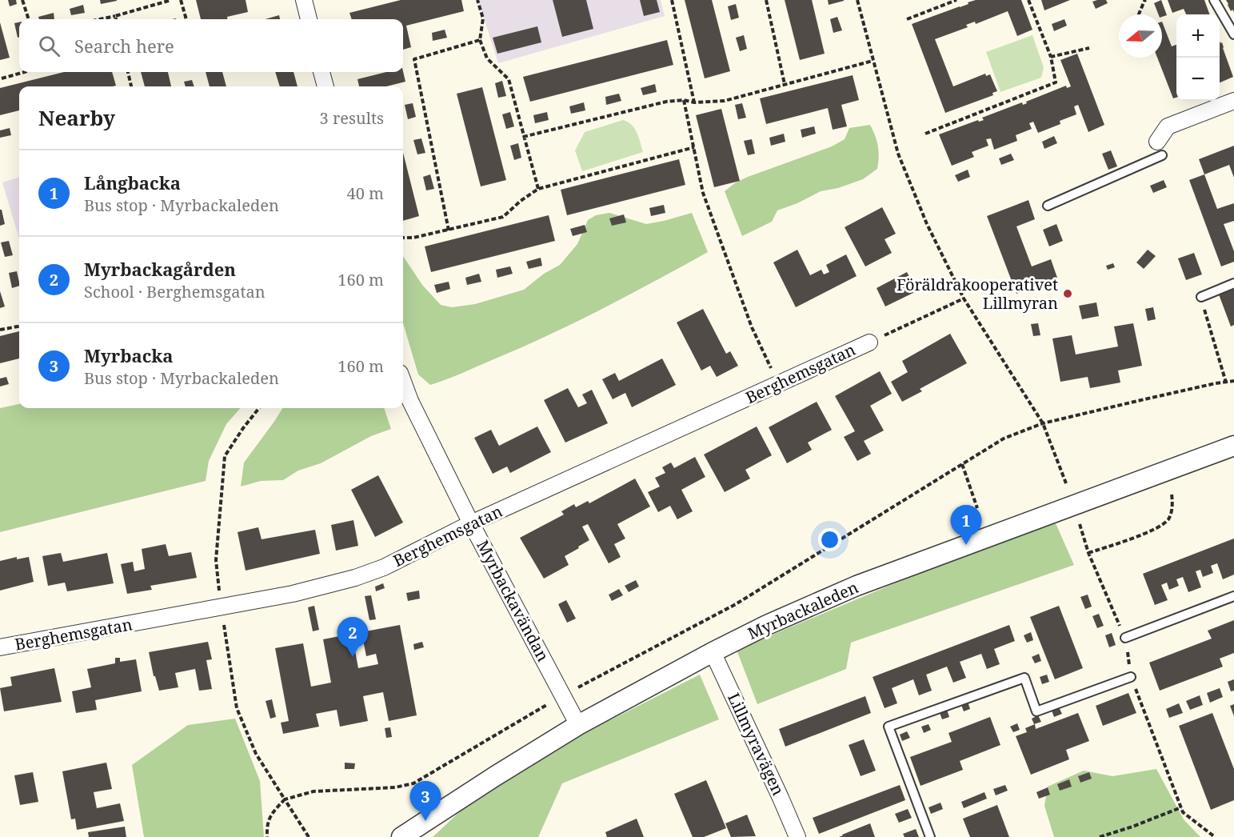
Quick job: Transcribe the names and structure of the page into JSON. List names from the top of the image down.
{
  "streets": {
    "street": [
      "Berghemsgatan",
      "Myrbackavändan",
      "Myrbackaleden",
      "Lillmyravägen"
    ]
  },
  "crossings": [
    ["Berghemsgatan", "Myrbackavändan"],
    ["Myrbackavändan", "Myrbackaleden"],
    ["Myrbackaleden", "Lillmyravägen"]
  ],
  "places": ["Föräldrakooperativet Lillmyran"],
  "north": "left",
  "page": {
    "map_buttons": ["+", "−"],
    "search": "Search here",
    "heading": ["Nearby", "3 results"],
    "list": [
      {
        "mark": "1",
        "name": "Långbacka",
        "note": "Bus stop · Myrbackaleden",
        "value": "40 m"
      },
      {
        "mark": "2",
        "name": "Myrbackagården",
        "note": "School · Berghemsgatan",
        "value": "160 m"
      },
      {
        "mark": "3",
        "name": "Myrbacka",
        "note": "Bus stop · Myrbackaleden",
        "value": "160 m"
      }
    ],
    "pins": ["1", "2", "3"]
  }
}
